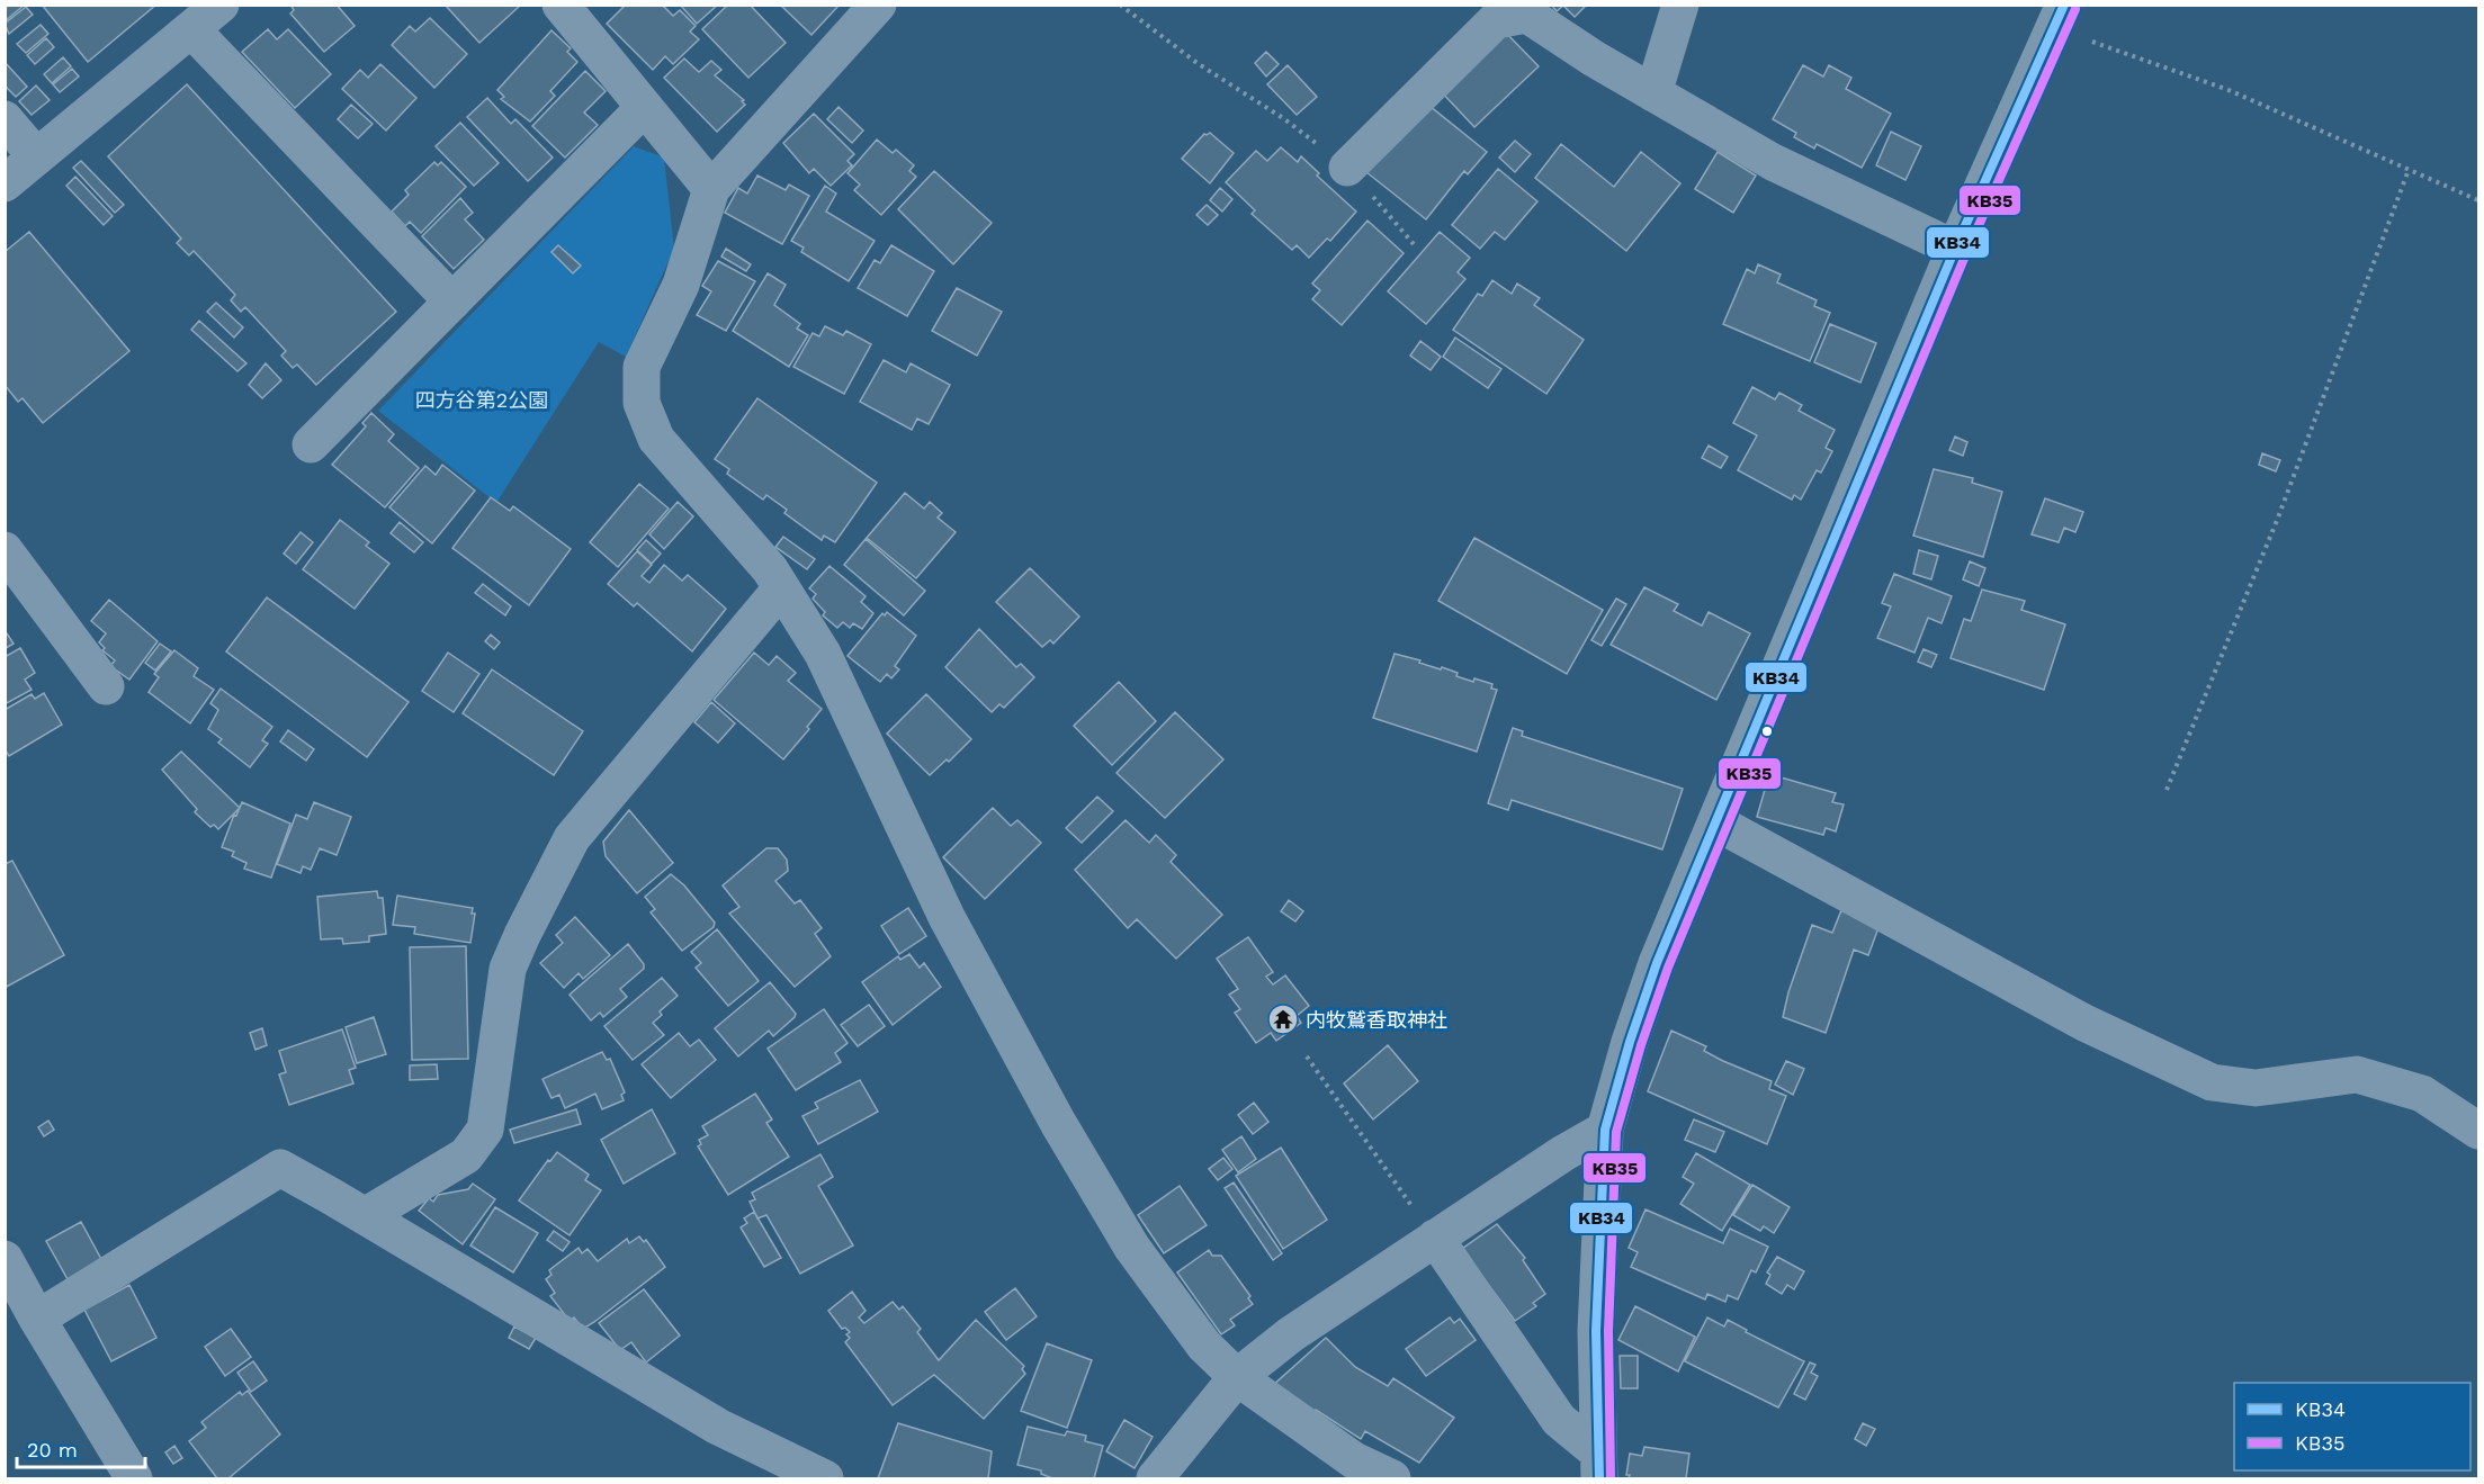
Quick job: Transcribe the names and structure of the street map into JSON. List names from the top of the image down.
{
  "parks": ["四方谷第2公園"],
  "places": {
    "temple": ["内牧鷲香取神社"]
  },
  "lines": ["transit line KB34", "transit line KB35"],
  "legend": ["KB34", "KB35"],
  "scale_bar": "20 m"
}
